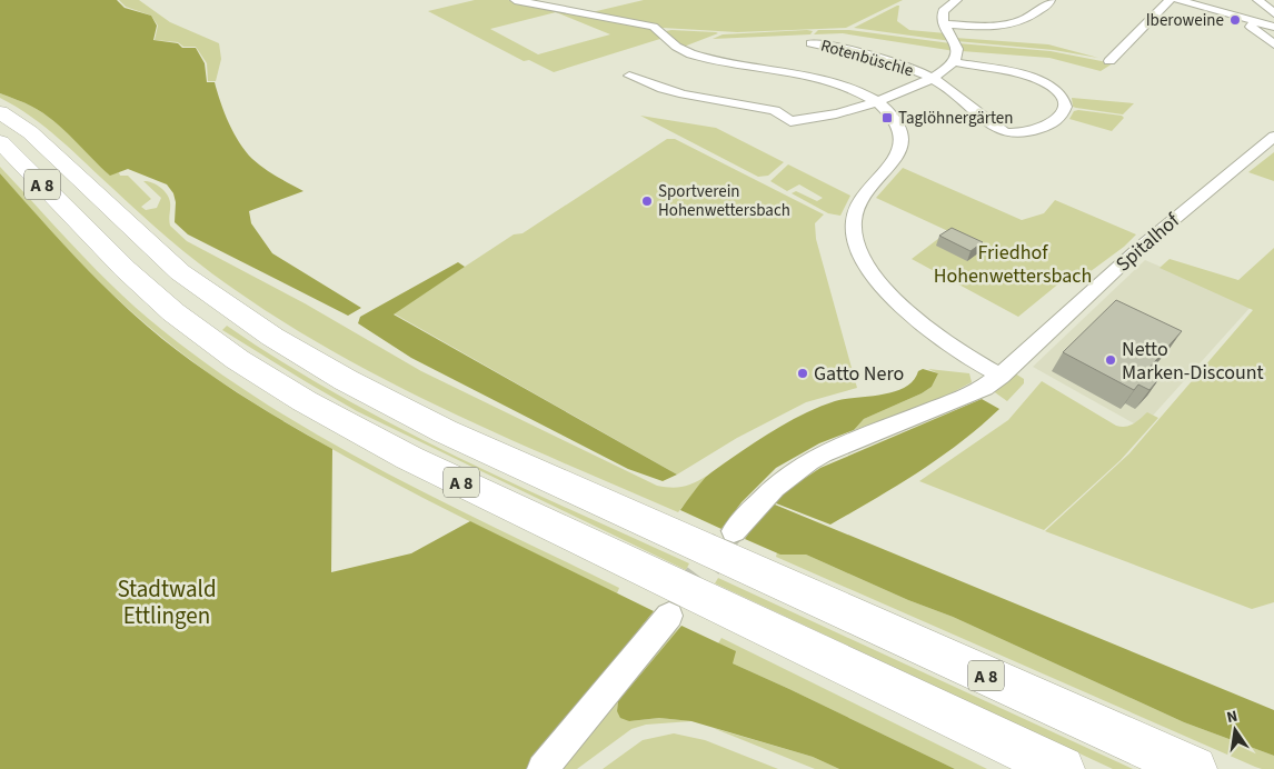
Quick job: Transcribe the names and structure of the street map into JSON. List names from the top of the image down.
{
  "streets": {
    "highway": ["A 8"],
    "street": ["Rotenbüschle", "Spitalhof"]
  },
  "parks": ["Friedhof Hohenwettersbach", "Stadtwald Ettlingen"],
  "places": {
    "other": [
      "Iberoweine",
      "Sportverein Hohenwettersbach",
      "Netto Marken-Discount",
      "Gatto Nero"
    ],
    "transit": ["Taglöhnergärten"]
  },
  "north": "top"
}
